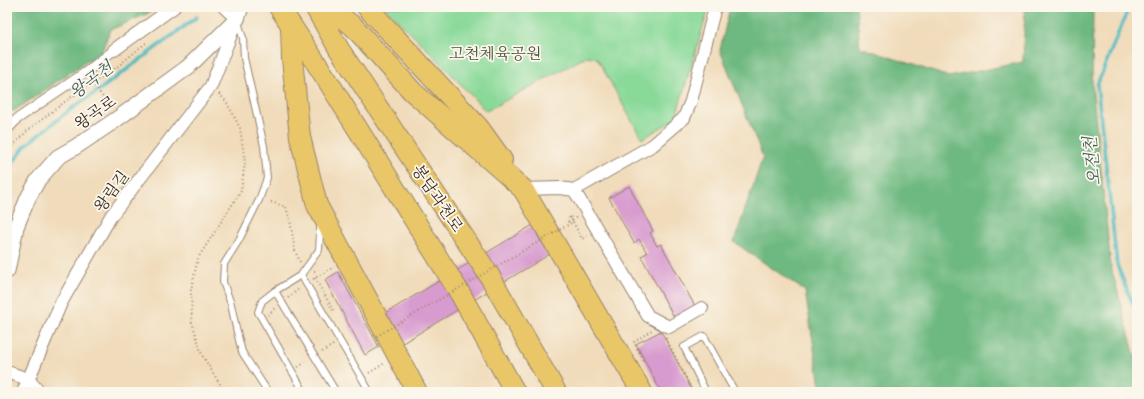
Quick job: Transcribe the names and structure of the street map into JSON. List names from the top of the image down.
{
  "streets": {
    "highway": ["봉담과천로"],
    "street": ["왕곡로", "왕림길"]
  },
  "crossings": [
    ["왕곡로", "왕림길"]
  ],
  "water": ["왕곡천", "오전천"],
  "parks": ["고천체육공원"]
}
